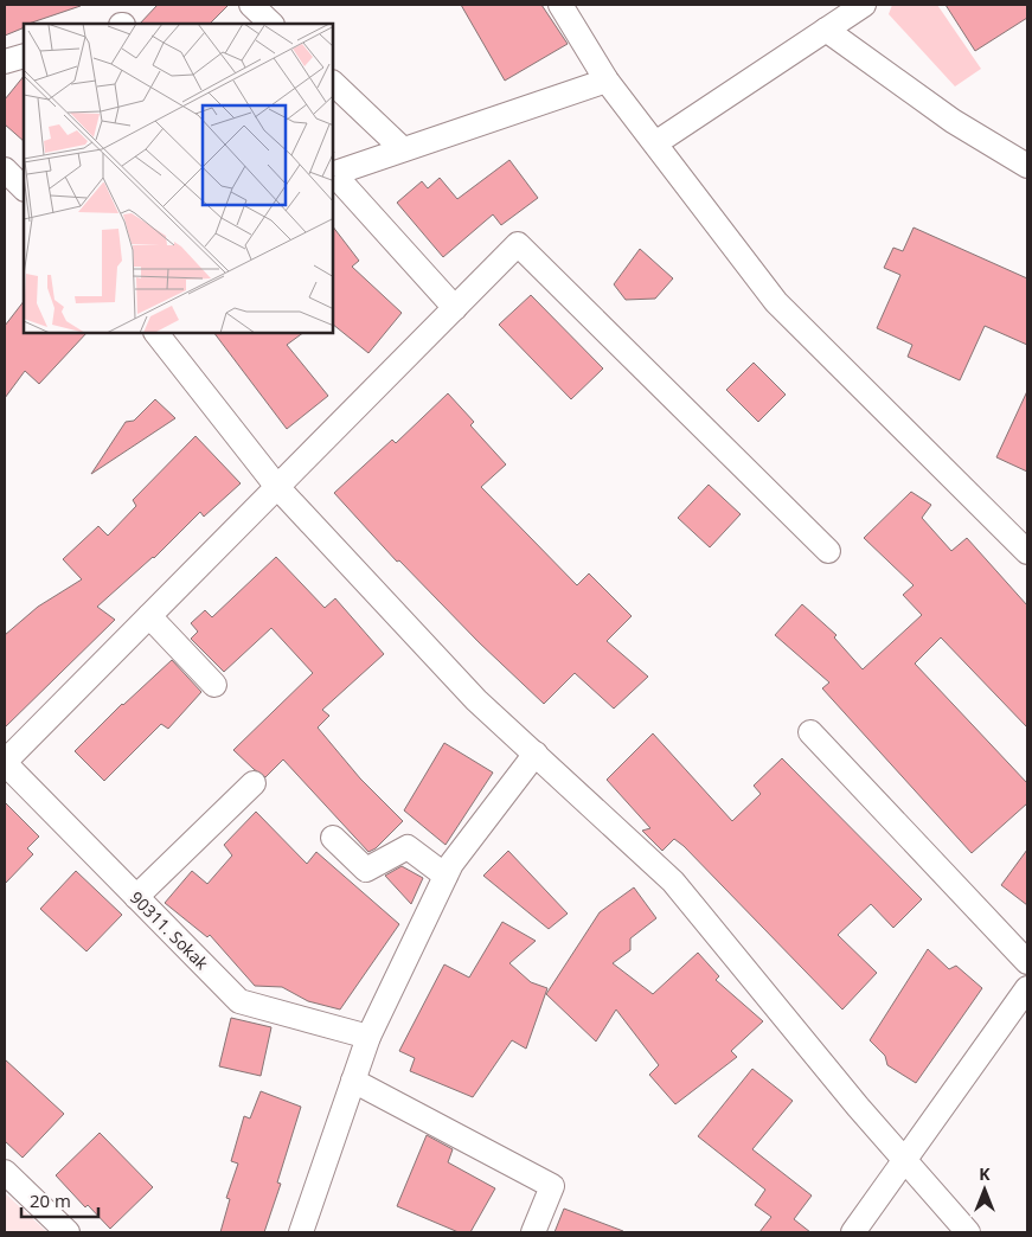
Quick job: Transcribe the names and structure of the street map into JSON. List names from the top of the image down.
{
  "streets": {
    "street": ["90311. Sokak"]
  },
  "scale_bar": "20 m",
  "north": "top"
}
